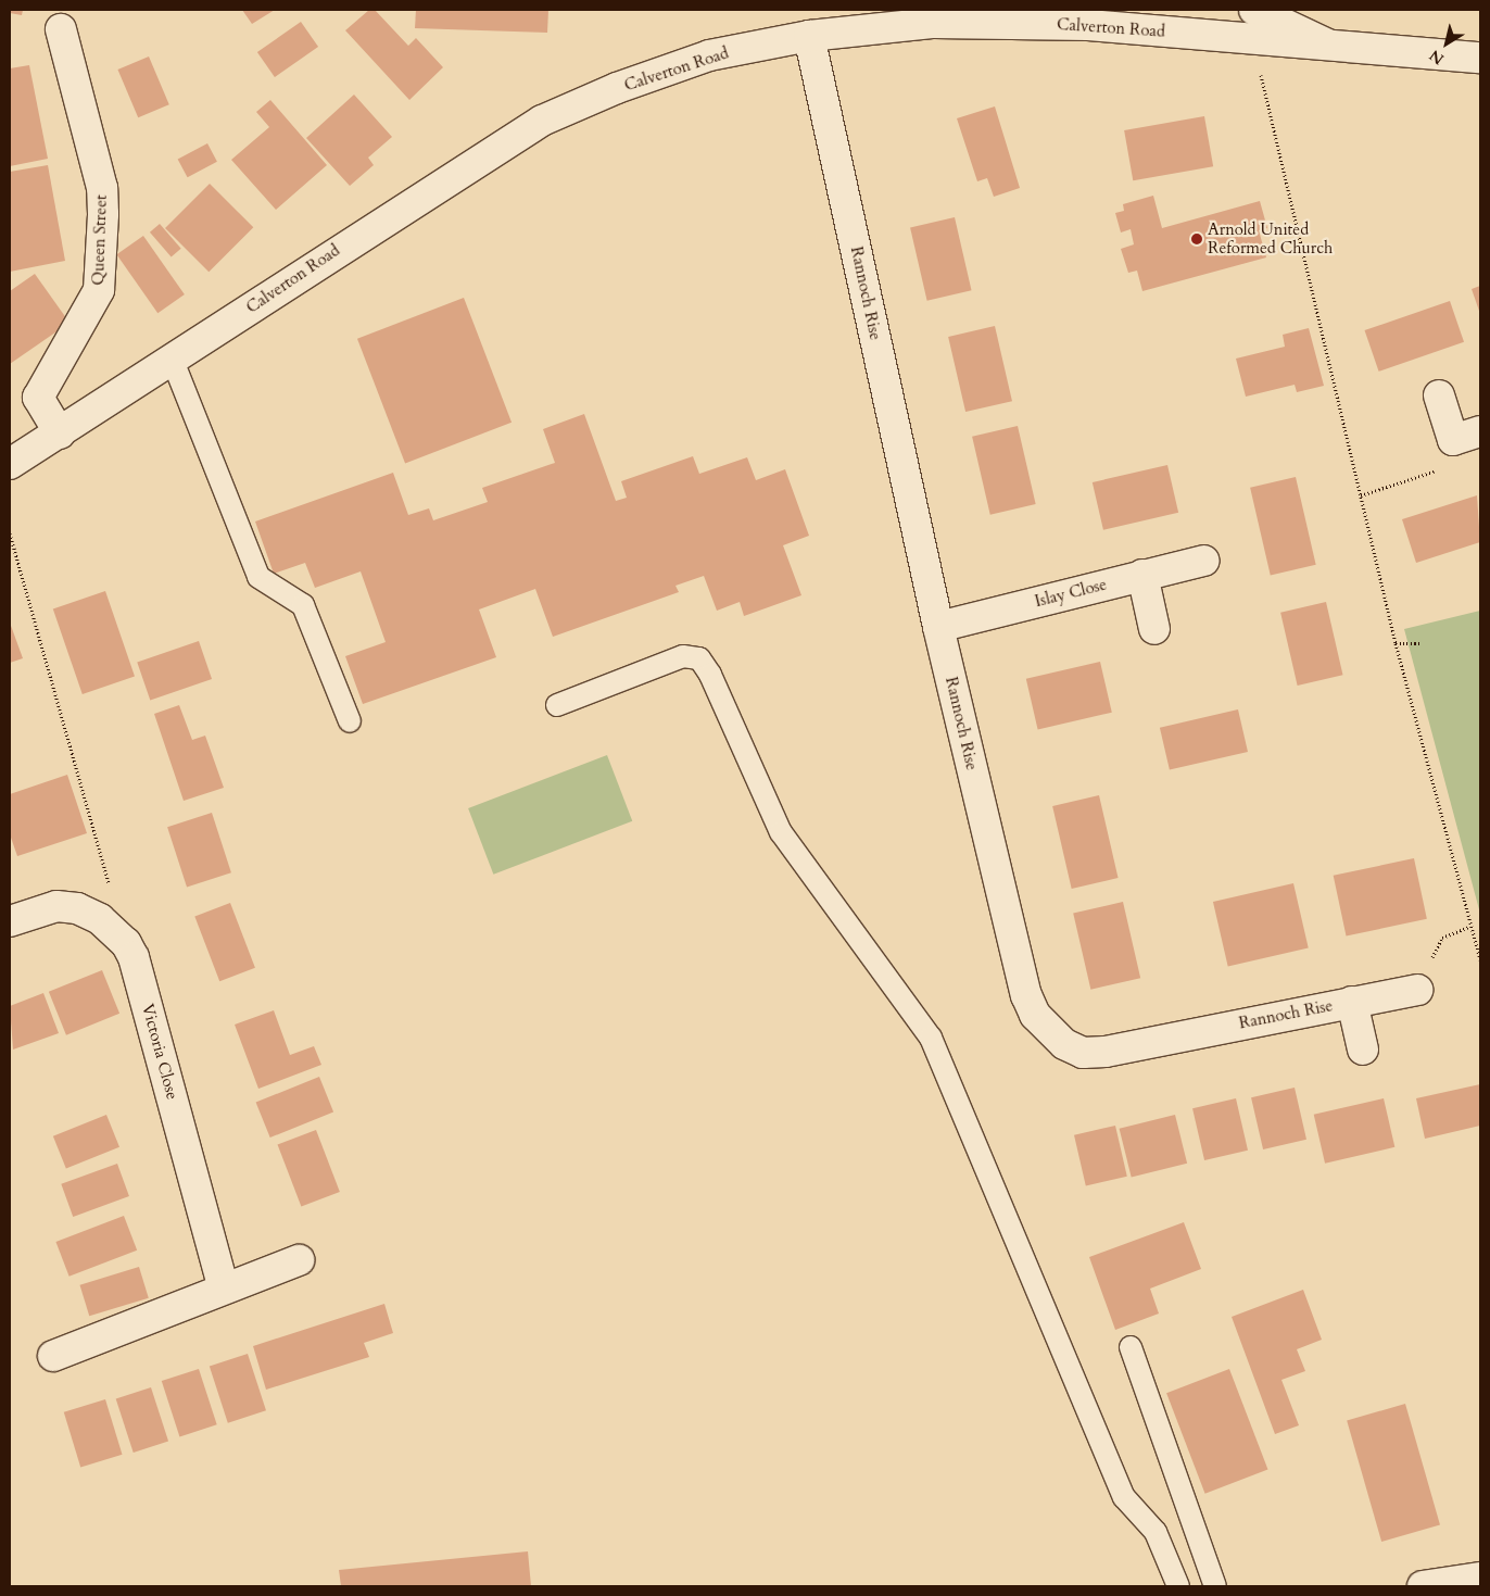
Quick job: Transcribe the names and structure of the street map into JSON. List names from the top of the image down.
{
  "streets": {
    "street": [
      "Calverton Road",
      "Queen Street",
      "Rannoch Rise",
      "Islay Close",
      "Victoria Close"
    ]
  },
  "crossings": [
    ["Calverton Road", "Queen Street"],
    ["Calverton Road", "Rannoch Rise"],
    ["Rannoch Rise", "Islay Close"]
  ],
  "places": ["Arnold United Reformed Church"],
  "north": "bottom left"
}
